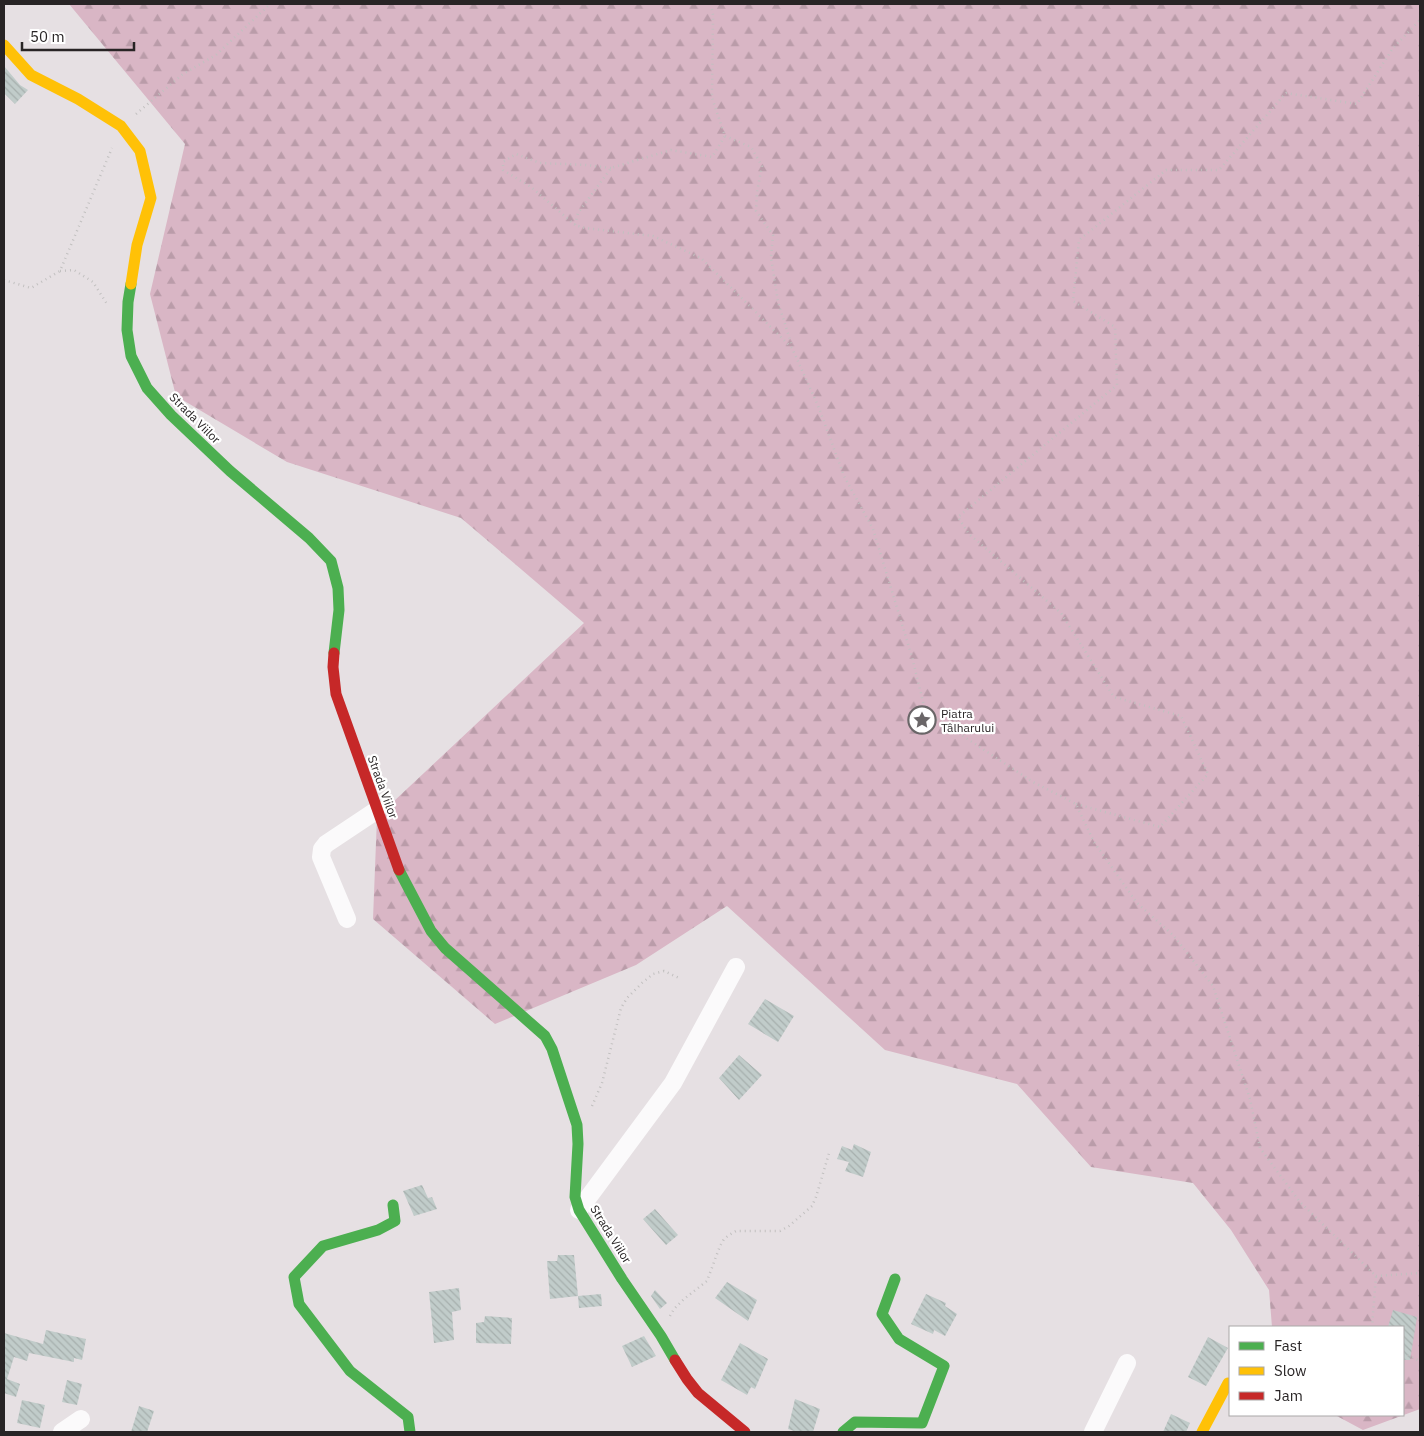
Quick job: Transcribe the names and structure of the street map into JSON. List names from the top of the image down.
{
  "streets": {
    "street": ["Strada Viilor"]
  },
  "places": {
    "place": ["Piatra Tâlharului"]
  },
  "legend": ["Fast", "Slow", "Jam"],
  "scale_bar": "50 m"
}
